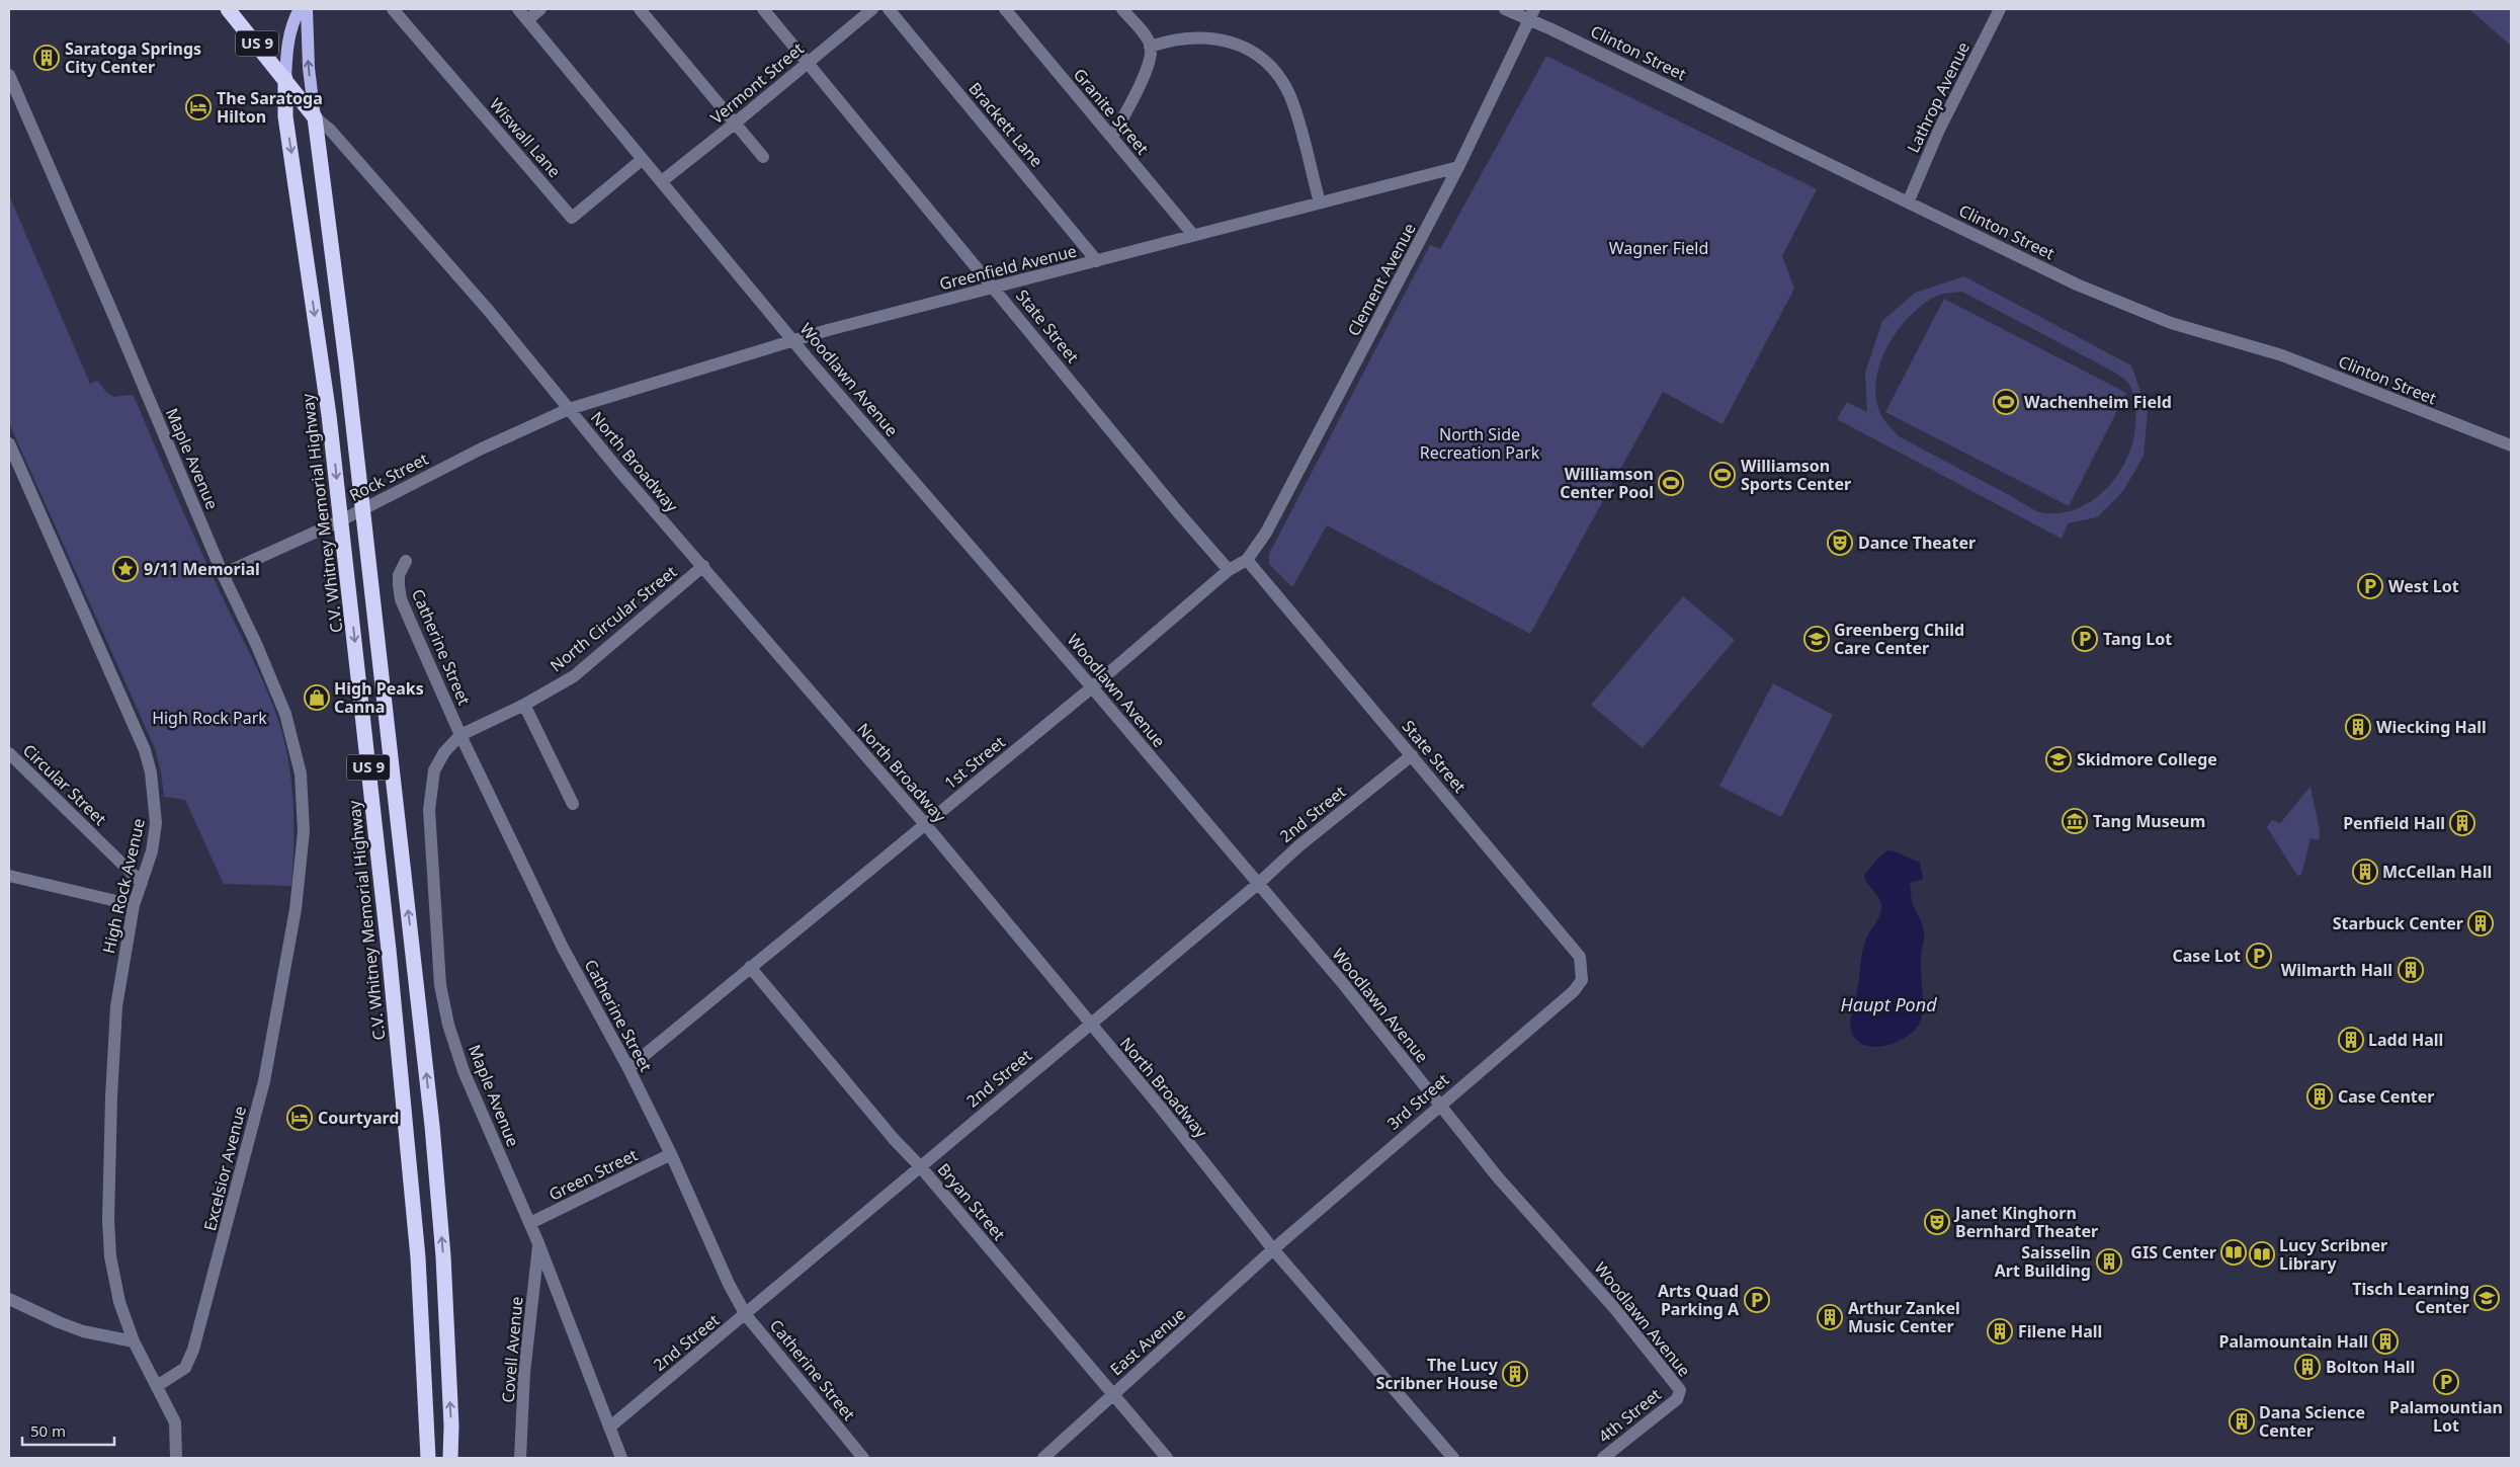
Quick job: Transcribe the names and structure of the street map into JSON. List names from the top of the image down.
{
  "streets": {
    "highway": ["US 9", "C.V. Whitney Memorial Highway"],
    "street": [
      "Clinton Street",
      "Vermont Street",
      "Lathrop Avenue",
      "Granite Street",
      "Brackett Lane",
      "Wiswall Lane",
      "Greenfield Avenue",
      "Clement Avenue",
      "State Street",
      "Woodlawn Avenue",
      "Maple Avenue",
      "North Broadway",
      "Rock Street",
      "North Circular Street",
      "Catherine Street",
      "1st Street",
      "Circular Street",
      "2nd Street",
      "High Rock Avenue",
      "3rd Street",
      "Excelsior Avenue",
      "Green Street",
      "Bryan Street",
      "East Avenue",
      "Covell Avenue",
      "4th Street"
    ]
  },
  "crossings": [
    ["US 9", "North Broadway"],
    ["US 9", "Rock Street"],
    ["US 9", "C.V. Whitney Memorial Highway"],
    ["Clinton Street", "Lathrop Avenue"],
    ["Clinton Street", "Clement Avenue"],
    ["Vermont Street", "State Street"],
    ["Vermont Street", "Woodlawn Avenue"],
    ["Granite Street", "Greenfield Avenue"],
    ["Brackett Lane", "Greenfield Avenue"],
    ["Wiswall Lane", "Woodlawn Avenue"],
    ["Greenfield Avenue", "Clement Avenue"],
    ["Greenfield Avenue", "State Street"],
    ["Greenfield Avenue", "Woodlawn Avenue"],
    ["Greenfield Avenue", "North Broadway"],
    ["Greenfield Avenue", "Rock Street"],
    ["Clement Avenue", "State Street"],
    ["Clement Avenue", "1st Street"],
    ["State Street", "1st Street"],
    ["State Street", "2nd Street"],
    ["State Street", "3rd Street"],
    ["Woodlawn Avenue", "1st Street"],
    ["Woodlawn Avenue", "2nd Street"],
    ["Woodlawn Avenue", "3rd Street"],
    ["Woodlawn Avenue", "4th Street"],
    ["Maple Avenue", "Rock Street"],
    ["Maple Avenue", "North Circular Street"],
    ["Maple Avenue", "Catherine Street"],
    ["Maple Avenue", "2nd Street"],
    ["Maple Avenue", "Excelsior Avenue"],
    ["Maple Avenue", "Green Street"],
    ["Maple Avenue", "Covell Avenue"],
    ["North Broadway", "Rock Street"],
    ["North Broadway", "North Circular Street"],
    ["North Broadway", "1st Street"],
    ["North Broadway", "2nd Street"],
    ["North Broadway", "3rd Street"],
    ["North Broadway", "East Avenue"],
    ["Rock Street", "C.V. Whitney Memorial Highway"],
    ["North Circular Street", "Catherine Street"],
    ["Catherine Street", "1st Street"],
    ["Catherine Street", "2nd Street"],
    ["Catherine Street", "Green Street"],
    ["1st Street", "Bryan Street"],
    ["Circular Street", "High Rock Avenue"],
    ["2nd Street", "Bryan Street"],
    ["High Rock Avenue", "Excelsior Avenue"],
    ["3rd Street", "East Avenue"],
    ["Bryan Street", "East Avenue"]
  ],
  "water": ["Haupt Pond"],
  "parks": ["Wagner Field", "North Side Recreation Park", "High Rock Park"],
  "places": {
    "building": [
      "Saratoga Springs City Center",
      "Wiecking Hall",
      "Penfield Hall",
      "McCellan Hall",
      "Starbuck Center",
      "Wilmarth Hall",
      "Ladd Hall",
      "Case Center",
      "Saisselin Art Building",
      "Arthur Zankel Music Center",
      "Filene Hall",
      "Palamountain Hall",
      "Bolton Hall",
      "The Lucy Scribner House",
      "Dana Science Center"
    ],
    "hotel": ["The Saratoga Hilton", "Courtyard"],
    "sports": ["Wachenheim Field", "Williamson Sports Center", "Williamson Center Pool"],
    "theatre": ["Dance Theater", "Janet Kinghorn Bernhard Theater"],
    "place": ["9/11 Memorial"],
    "parking": [
      "West Lot",
      "Tang Lot",
      "Case Lot",
      "Arts Quad Parking A",
      "Palamountian Lot"
    ],
    "school or university": ["Greenberg Child Care Center", "Skidmore College", "Tisch Learning Center"],
    "shop": ["High Peaks Canna"],
    "museum": ["Tang Museum"],
    "library": ["GIS Center", "Lucy Scribner Library"]
  },
  "scale_bar": "50 m"
}
